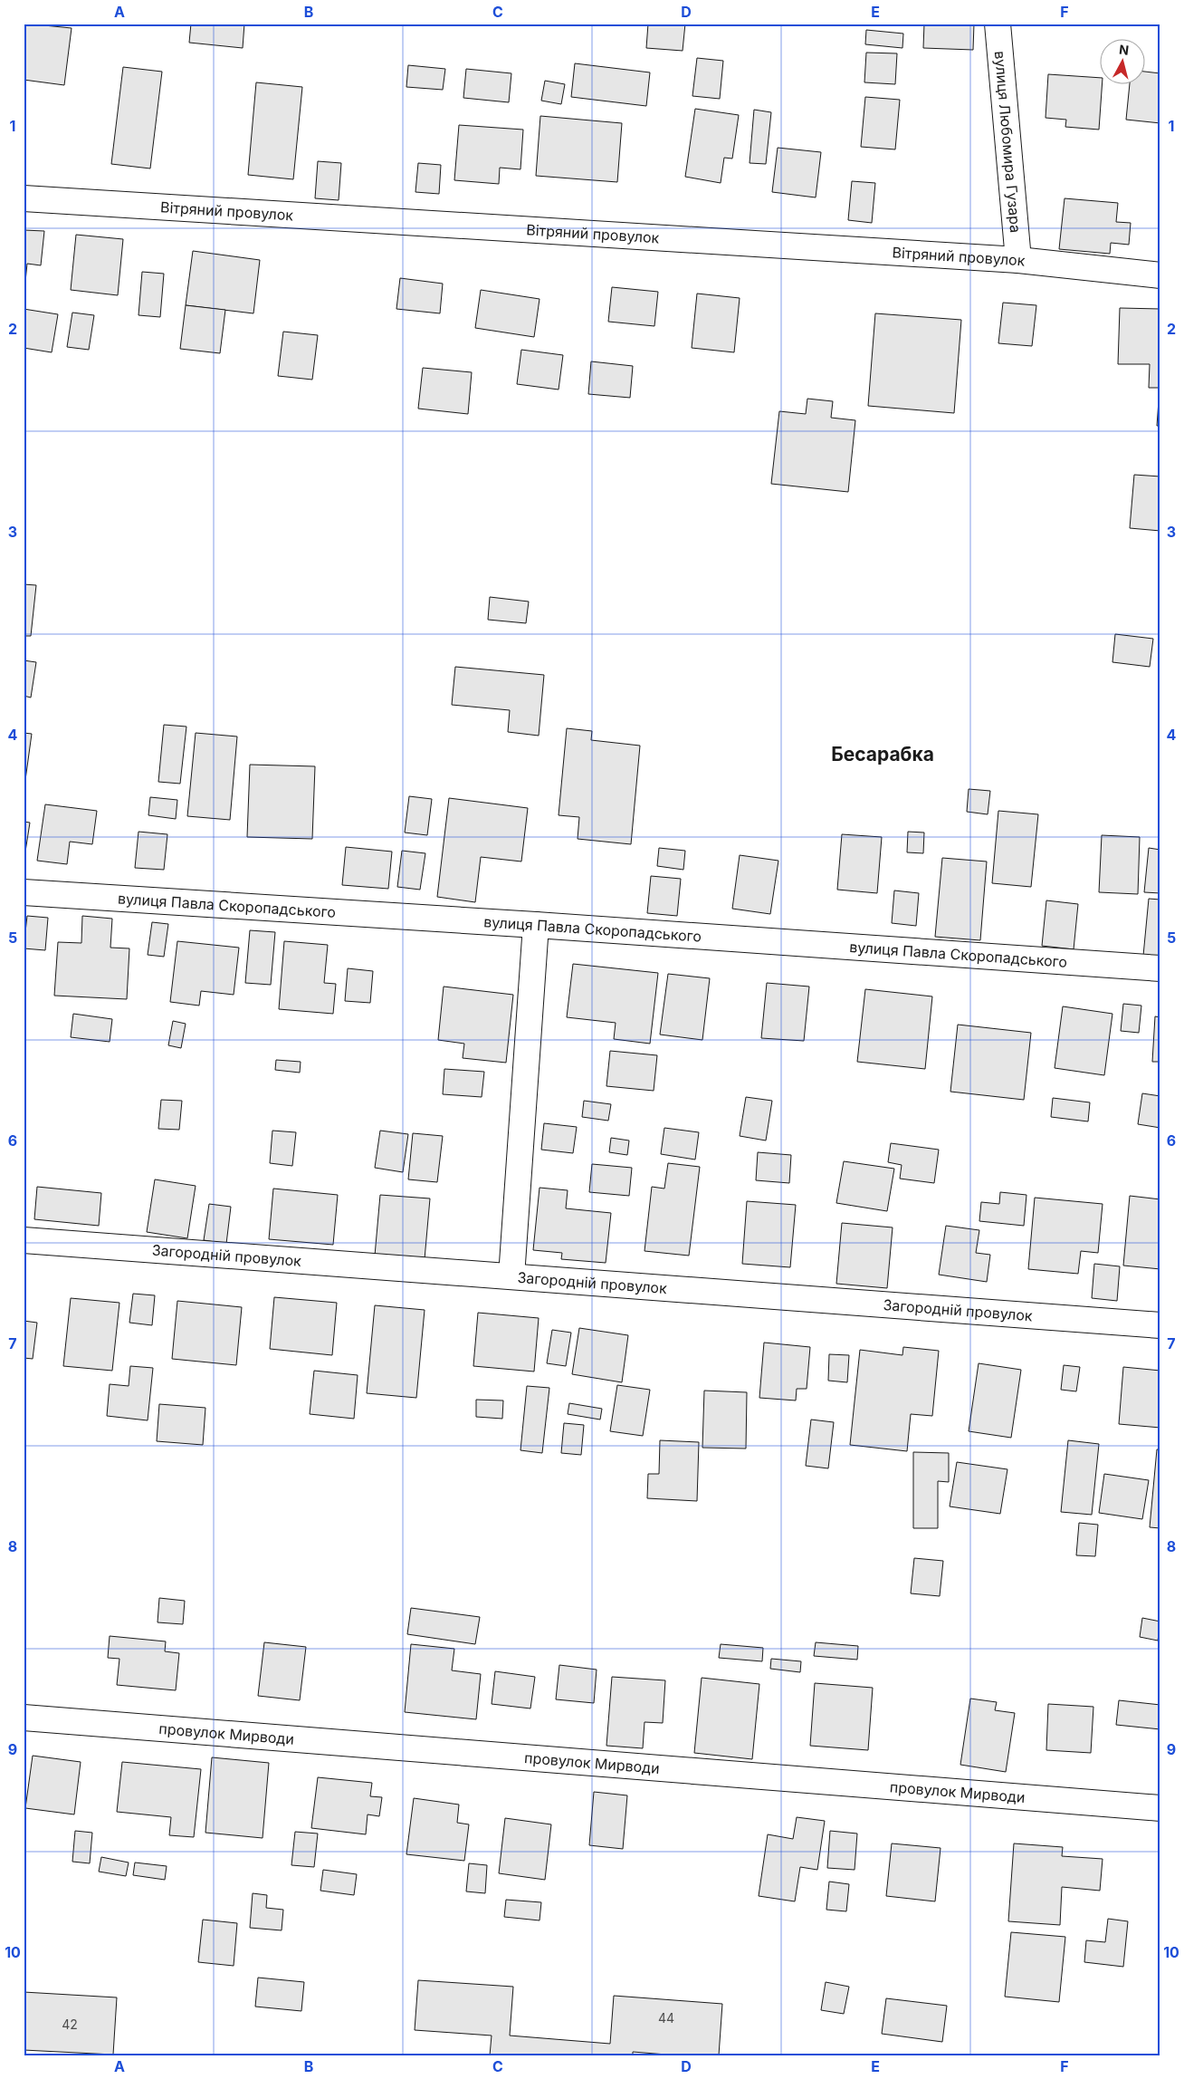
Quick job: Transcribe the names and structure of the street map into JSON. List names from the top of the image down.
{
  "streets": {
    "street": [
      "вулиця Любомира Гузара",
      "Вітряний провулок",
      "вулиця Павла Скоропадського",
      "Загородній провулок",
      "провулок Мирводи"
    ]
  },
  "crossings": [
    ["вулиця Любомира Гузара", "Вітряний провулок"]
  ],
  "districts": ["Бесарабка"],
  "house_numbers": ["44", "42"],
  "north": "top",
  "grid": {
    "columns": [
      "A",
      "B",
      "C",
      "D",
      "E",
      "F"
    ],
    "rows": [
      "1",
      "2",
      "3",
      "4",
      "5",
      "6",
      "7",
      "8",
      "9",
      "10"
    ]
  }
}
